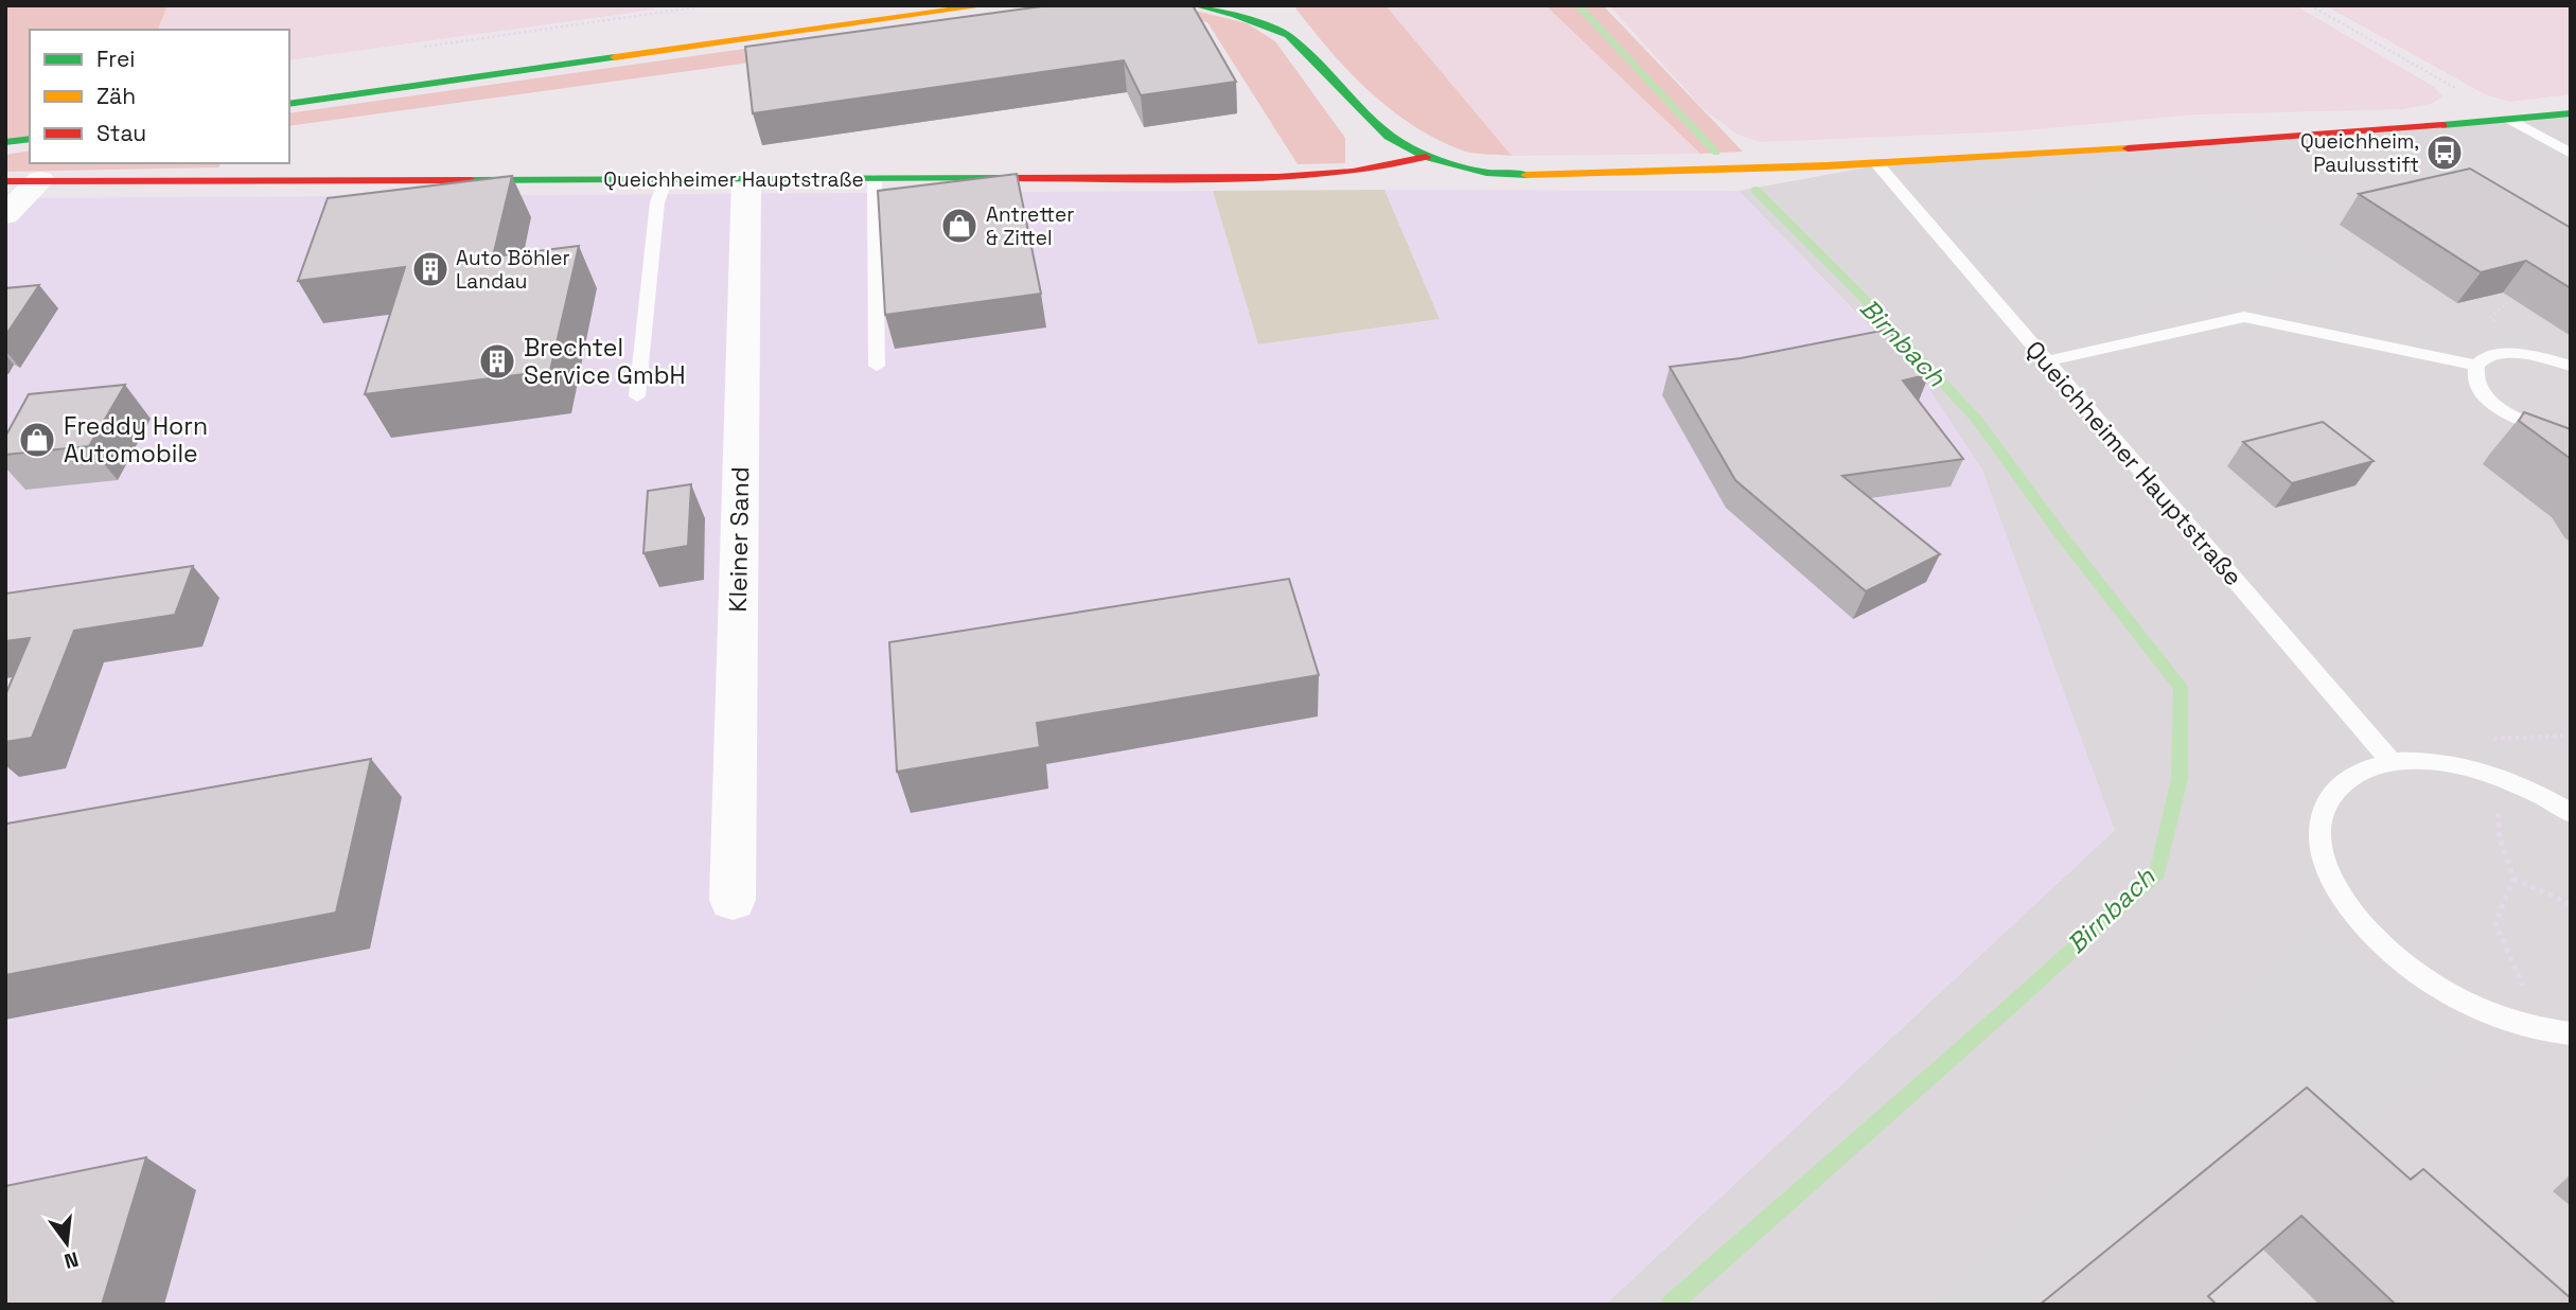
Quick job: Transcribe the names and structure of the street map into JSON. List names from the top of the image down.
{
  "streets": {
    "street": ["Queichheimer Hauptstraße", "Kleiner Sand"]
  },
  "crossings": [
    ["Queichheimer Hauptstraße", "Kleiner Sand"]
  ],
  "water": ["Birnbach"],
  "places": {
    "bus stop": ["Queichheim, Paulusstift"],
    "shop": ["Antretter & Zittel", "Freddy Horn Automobile"],
    "building": ["Auto Böhler Landau", "Brechtel Service GmbH"]
  },
  "legend": ["Frei", "Zäh", "Stau"],
  "north": "bottom"
}
